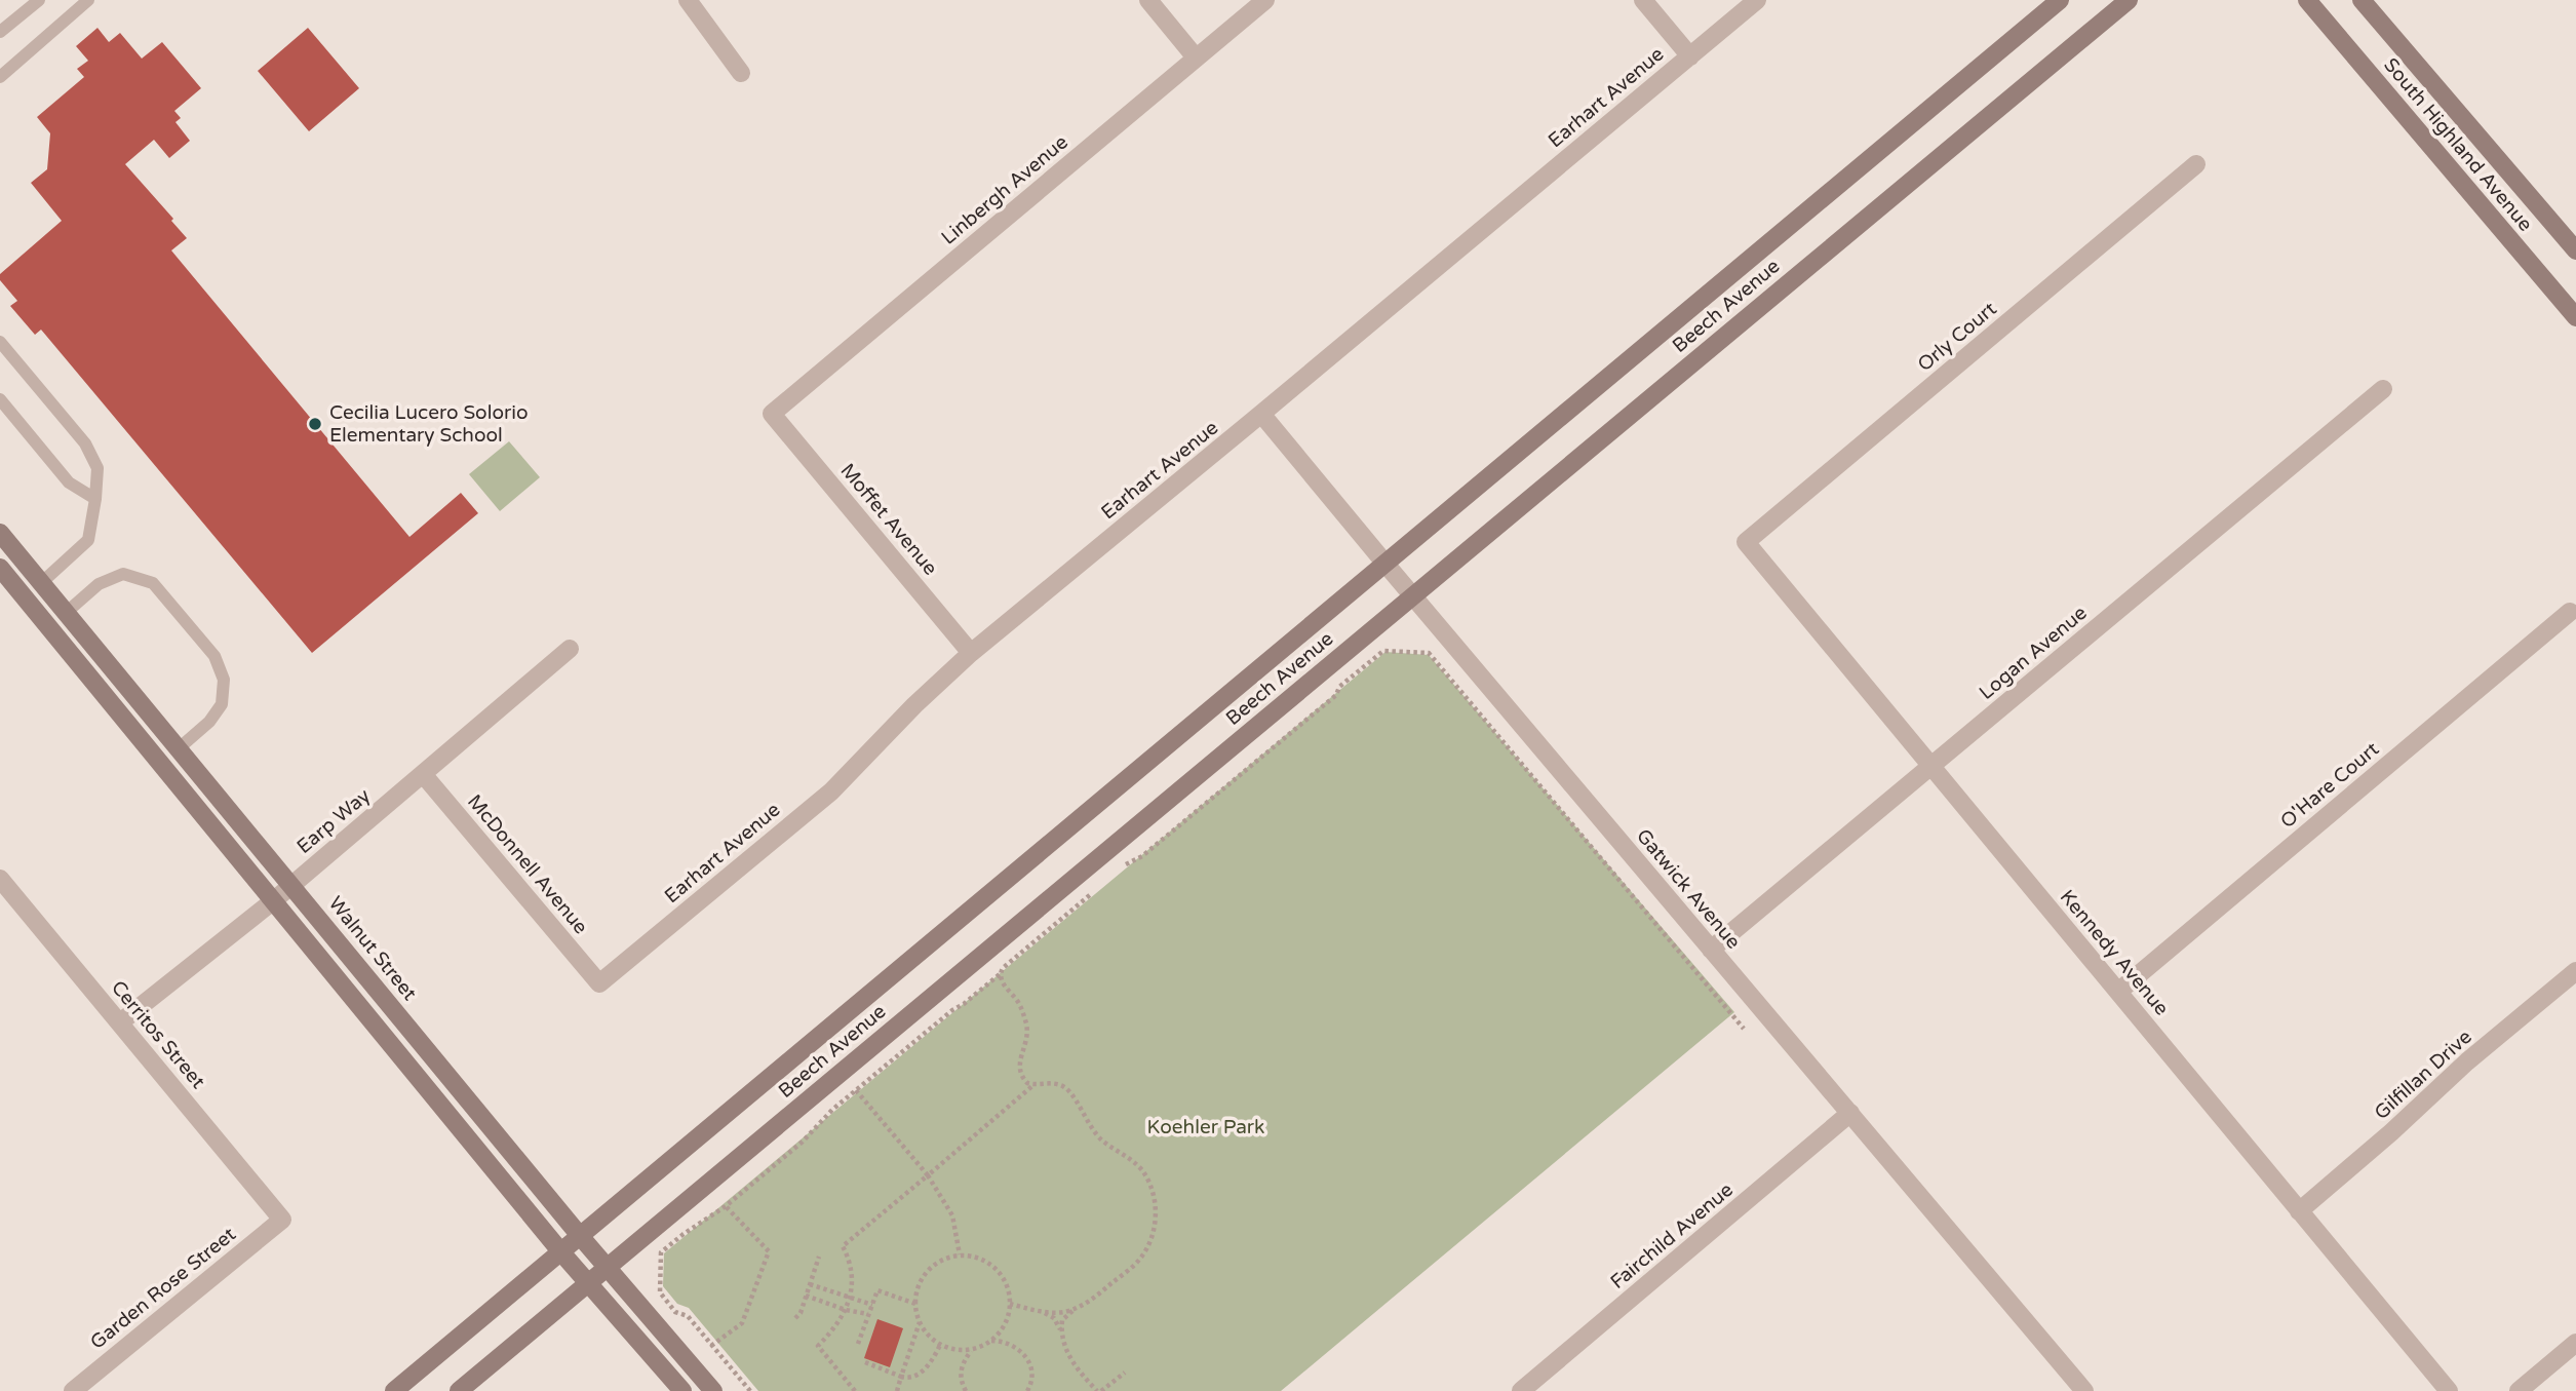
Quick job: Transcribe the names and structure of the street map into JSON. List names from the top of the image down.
{
  "streets": {
    "main road": ["South Highland Avenue", "Beech Avenue", "Walnut Street"],
    "street": [
      "Earhart Avenue",
      "Linbergh Avenue",
      "Orly Court",
      "Moffet Avenue",
      "Logan Avenue",
      "O'Hare Court",
      "Earp Way",
      "McDonnell Avenue",
      "Gatwick Avenue",
      "Kennedy Avenue",
      "Cerritos Street",
      "Gilfillan Drive",
      "Fairchild Avenue",
      "Garden Rose Street"
    ]
  },
  "crossings": [
    ["Earhart Avenue", "Moffet Avenue"],
    ["Earhart Avenue", "McDonnell Avenue"],
    ["Earhart Avenue", "Gatwick Avenue"],
    ["Linbergh Avenue", "Moffet Avenue"],
    ["Beech Avenue", "Gatwick Avenue"],
    ["Beech Avenue", "Walnut Street"],
    ["Orly Court", "Kennedy Avenue"],
    ["Logan Avenue", "Gatwick Avenue"],
    ["Logan Avenue", "Kennedy Avenue"],
    ["O'Hare Court", "Kennedy Avenue"],
    ["Earp Way", "McDonnell Avenue"],
    ["Earp Way", "Walnut Street"],
    ["Earp Way", "Cerritos Street"],
    ["Gatwick Avenue", "Fairchild Avenue"],
    ["Kennedy Avenue", "Gilfillan Drive"],
    ["Cerritos Street", "Garden Rose Street"]
  ],
  "parks": ["Koehler Park"],
  "places": ["Cecilia Lucero Solorio Elementary School"]
}
